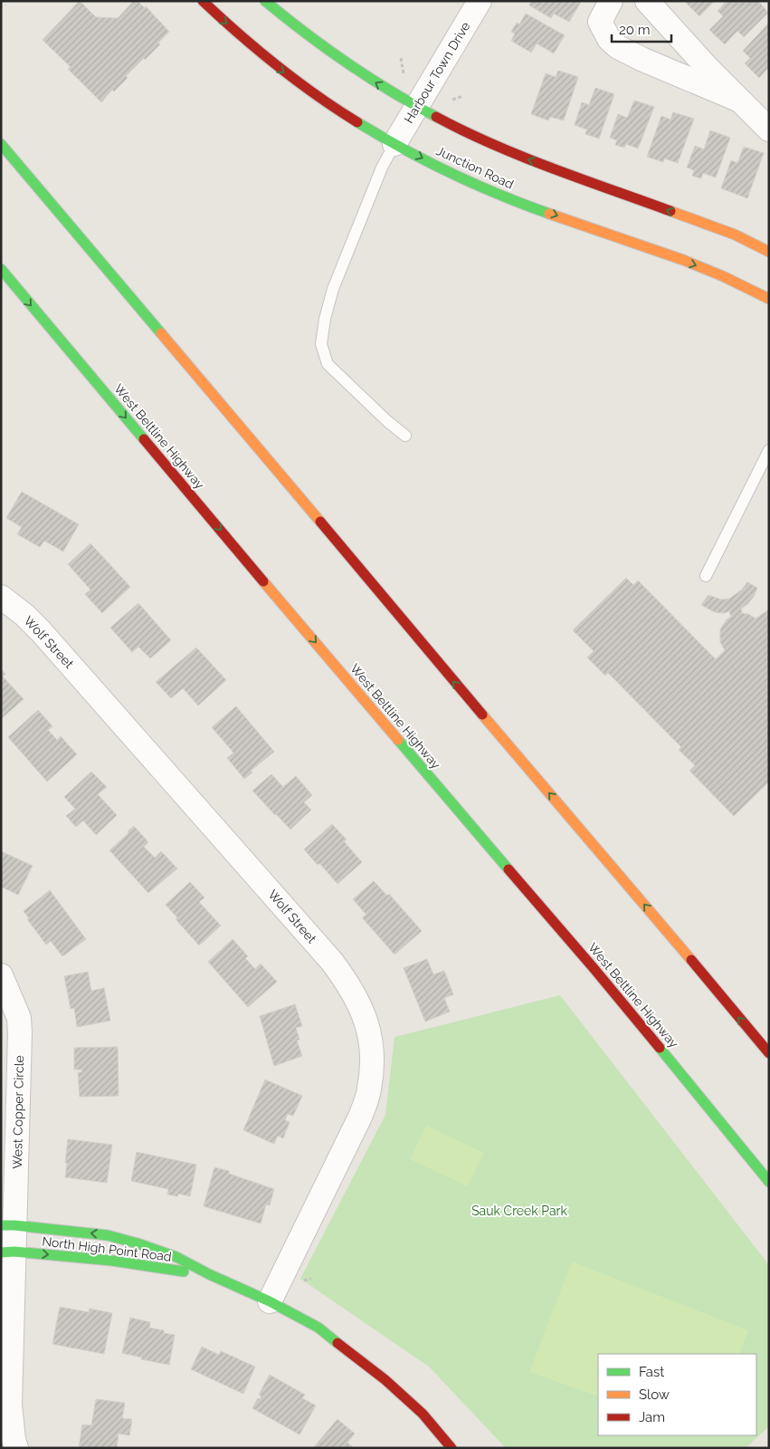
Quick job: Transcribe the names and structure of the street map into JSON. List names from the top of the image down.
{
  "streets": {
    "main road": ["Junction Road", "West Beltline Highway", "North High Point Road"],
    "street": ["Harbour Town Drive", "Wolf Street", "West Copper Circle"]
  },
  "crossings": [
    ["Harbour Town Drive", "Junction Road"],
    ["Wolf Street", "North High Point Road"],
    ["West Copper Circle", "North High Point Road"]
  ],
  "parks": ["Sauk Creek Park"],
  "legend": ["Fast", "Slow", "Jam"],
  "scale_bar": "20 m"
}
